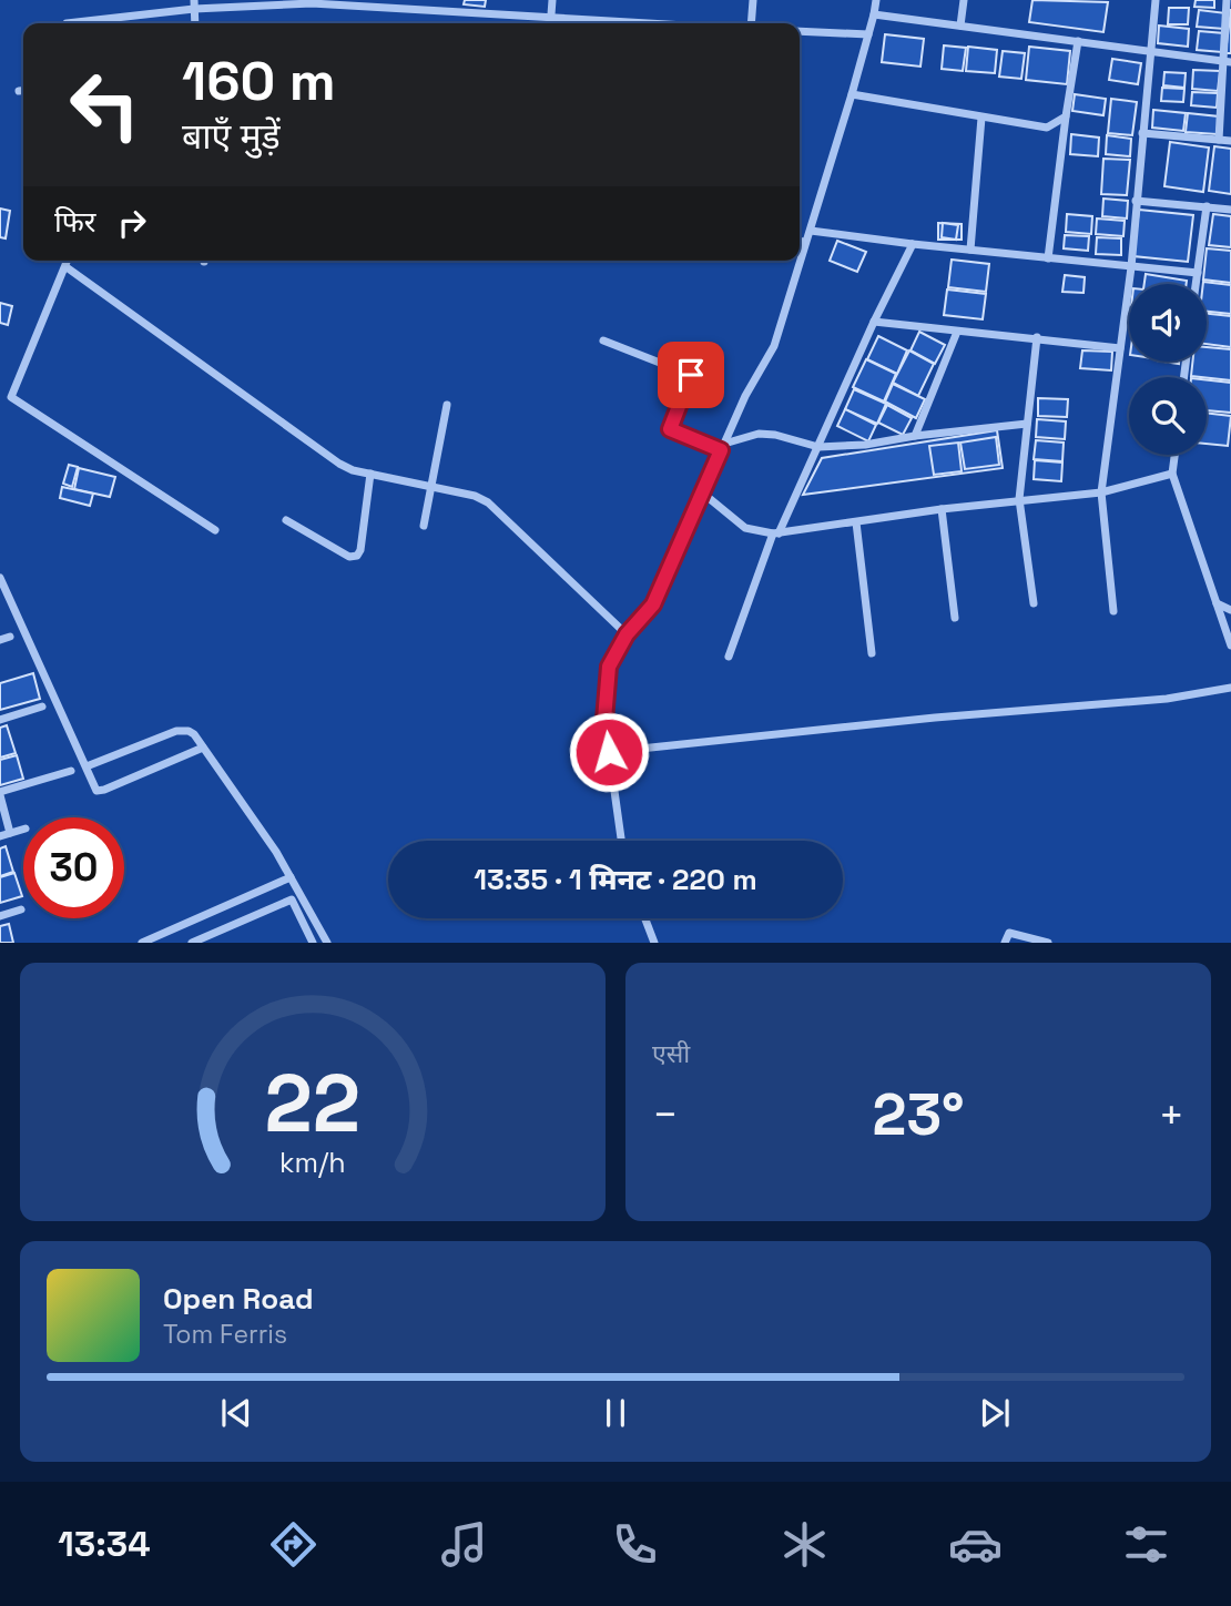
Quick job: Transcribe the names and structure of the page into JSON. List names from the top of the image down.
{
  "page": {
    "turn": ["160 m", "बाएँ मुड़ें"],
    "then": "फिर",
    "limit": "30",
    "trip": "13:35 · 1 मिनट · 220 m",
    "tile": "एसी",
    "heat": ["−", "23°", "+"],
    "song": ["Open Road", "Tom Ferris"],
    "tabs": "13:34",
    "gauge": ["22", "km/h"]
  }
}
